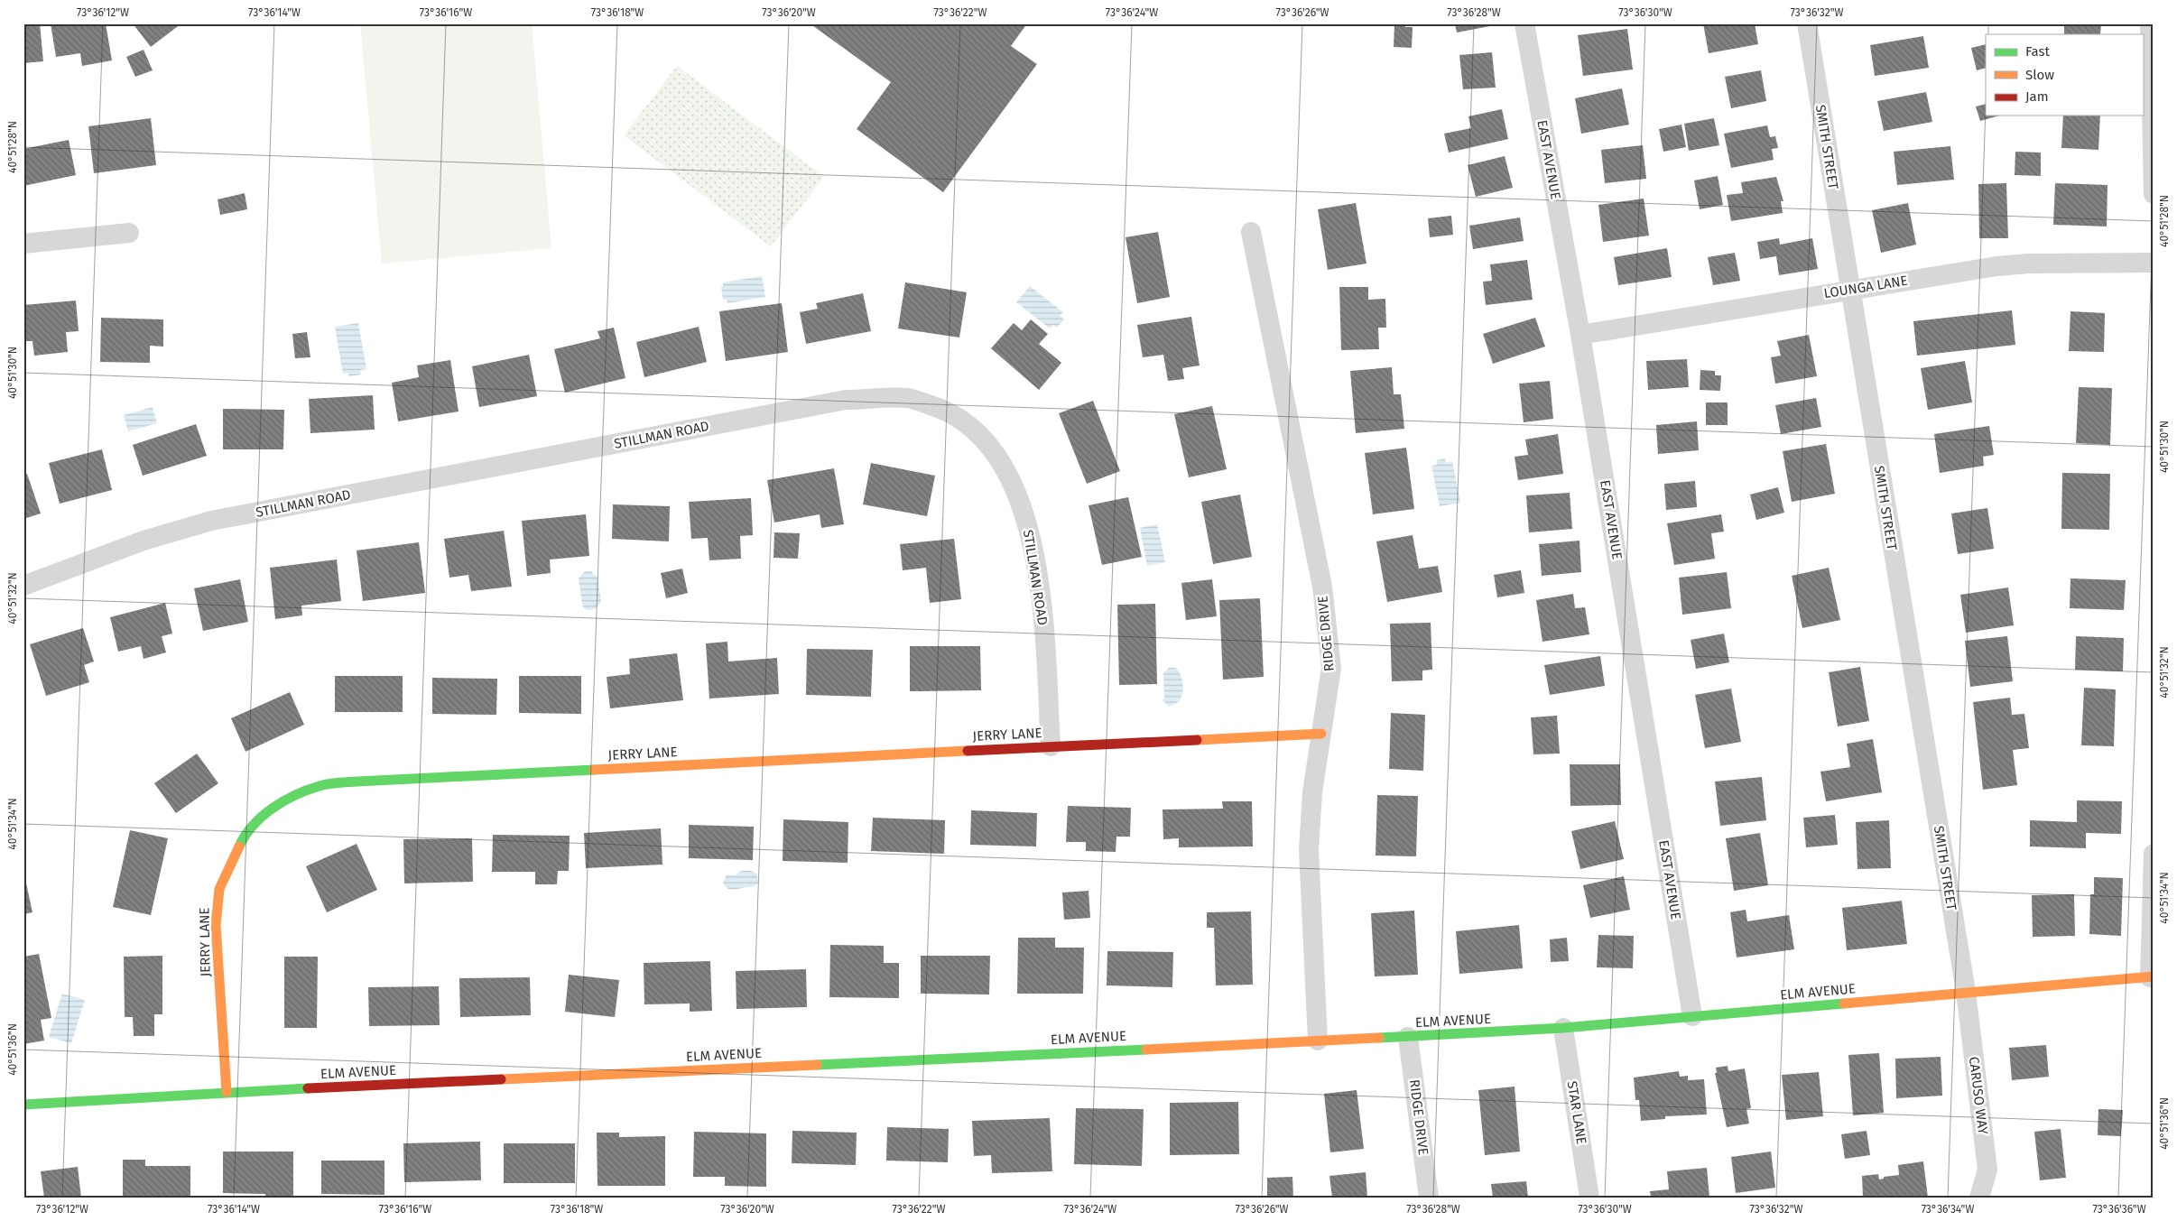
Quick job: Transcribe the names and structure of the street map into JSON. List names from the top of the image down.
{
  "streets": {
    "street": [
      "SMITH STREET",
      "EAST AVENUE",
      "LOUNGA LANE",
      "STILLMAN ROAD",
      "RIDGE DRIVE",
      "JERRY LANE",
      "ELM AVENUE",
      "CARUSO WAY",
      "STAR LANE"
    ]
  },
  "crossings": [
    ["SMITH STREET", "LOUNGA LANE"],
    ["SMITH STREET", "ELM AVENUE"],
    ["SMITH STREET", "CARUSO WAY"],
    ["EAST AVENUE", "LOUNGA LANE"],
    ["EAST AVENUE", "ELM AVENUE"],
    ["STILLMAN ROAD", "JERRY LANE"],
    ["RIDGE DRIVE", "JERRY LANE"],
    ["RIDGE DRIVE", "ELM AVENUE"],
    ["JERRY LANE", "ELM AVENUE"],
    ["ELM AVENUE", "CARUSO WAY"],
    ["ELM AVENUE", "STAR LANE"]
  ],
  "legend": ["Fast", "Slow", "Jam"],
  "coordinates": [
    "73°36'12\"W",
    "73°36'14\"W",
    "73°36'16\"W",
    "73°36'18\"W",
    "73°36'20\"W",
    "73°36'22\"W",
    "73°36'24\"W",
    "73°36'26\"W",
    "73°36'28\"W",
    "73°36'30\"W",
    "73°36'32\"W",
    "40°51'28\"N",
    "40°51'30\"N",
    "40°51'32\"N",
    "40°51'34\"N",
    "40°51'36\"N",
    "73°36'34\"W",
    "73°36'36\"W"
  ]
}
